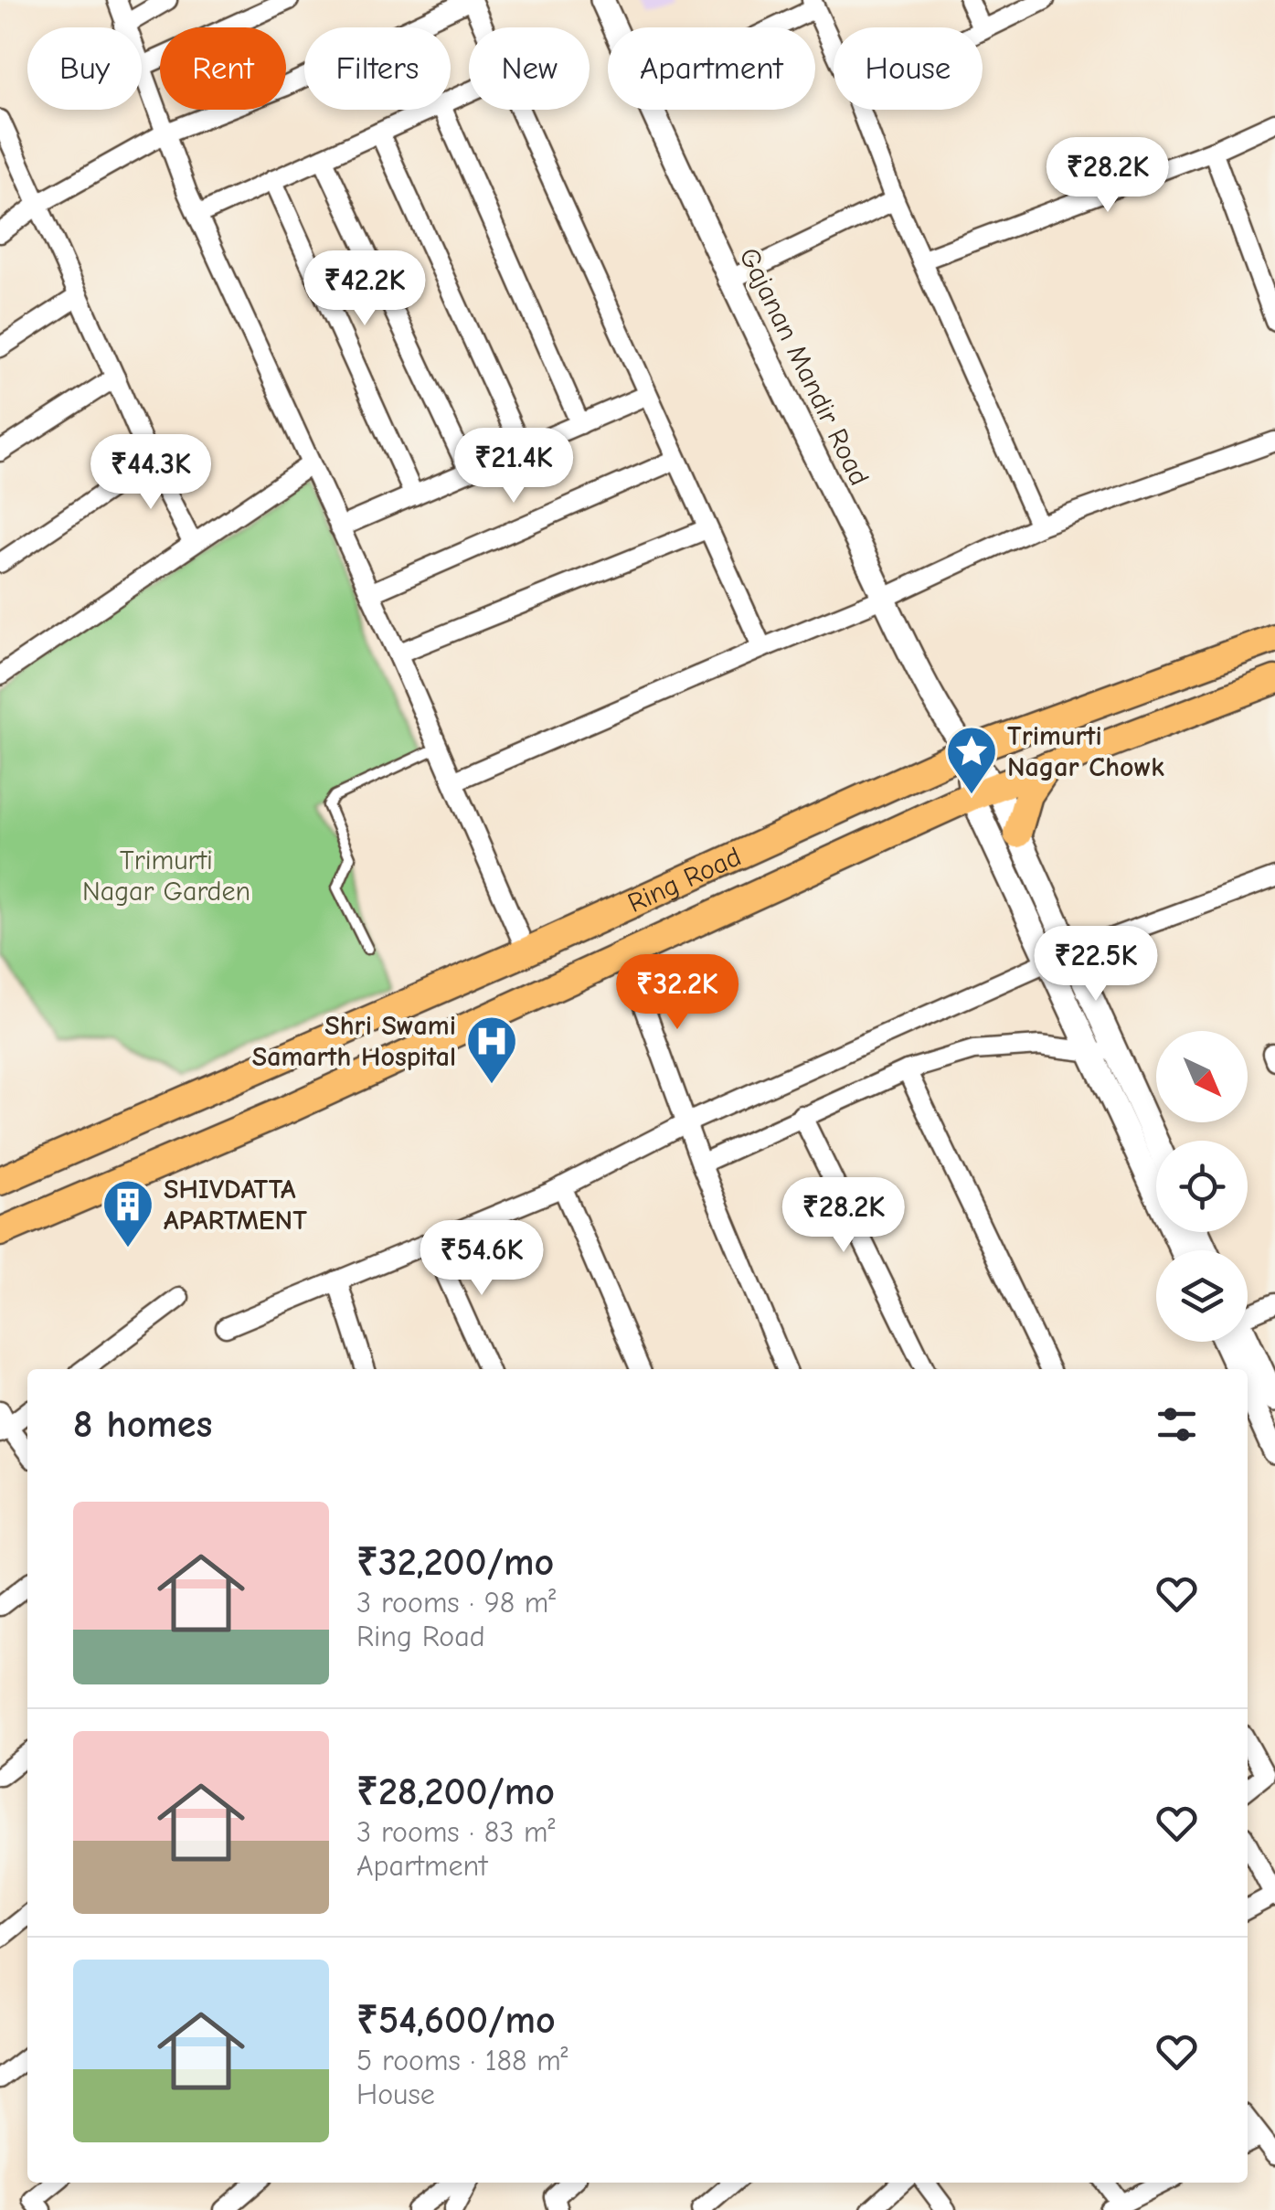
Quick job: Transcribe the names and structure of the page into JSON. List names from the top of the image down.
{
  "streets": {
    "main road": ["Ring Road"],
    "street": ["Gajanan Mandir Road"]
  },
  "crossings": [
    ["Gajanan Mandir Road", "Ring Road"]
  ],
  "parks": ["Trimurti Nagar Garden"],
  "places": {
    "place": ["Trimurti Nagar Chowk"],
    "hospital": ["Shri Swami Samarth Hospital"],
    "building": ["SHIVDATTA APARTMENT"]
  },
  "north": "bottom right",
  "page": {
    "chip": [
      "Buy",
      "Rent",
      "Filters",
      "New",
      "Apartment",
      "House"
    ],
    "price": [
      "₹28.2K",
      "₹42.2K",
      "₹21.4K",
      "₹44.3K",
      "₹22.5K",
      "₹32.2K",
      "₹28.2K",
      "₹54.6K"
    ],
    "heading": "8 homes",
    "list": [
      {
        "name": "₹32,200/mo",
        "note": "3 rooms · 98 m² · Ring Road"
      },
      {
        "name": "₹28,200/mo",
        "note": "3 rooms · 83 m² · Apartment"
      },
      {
        "name": "₹54,600/mo",
        "note": "5 rooms · 188 m² · House"
      }
    ]
  }
}
